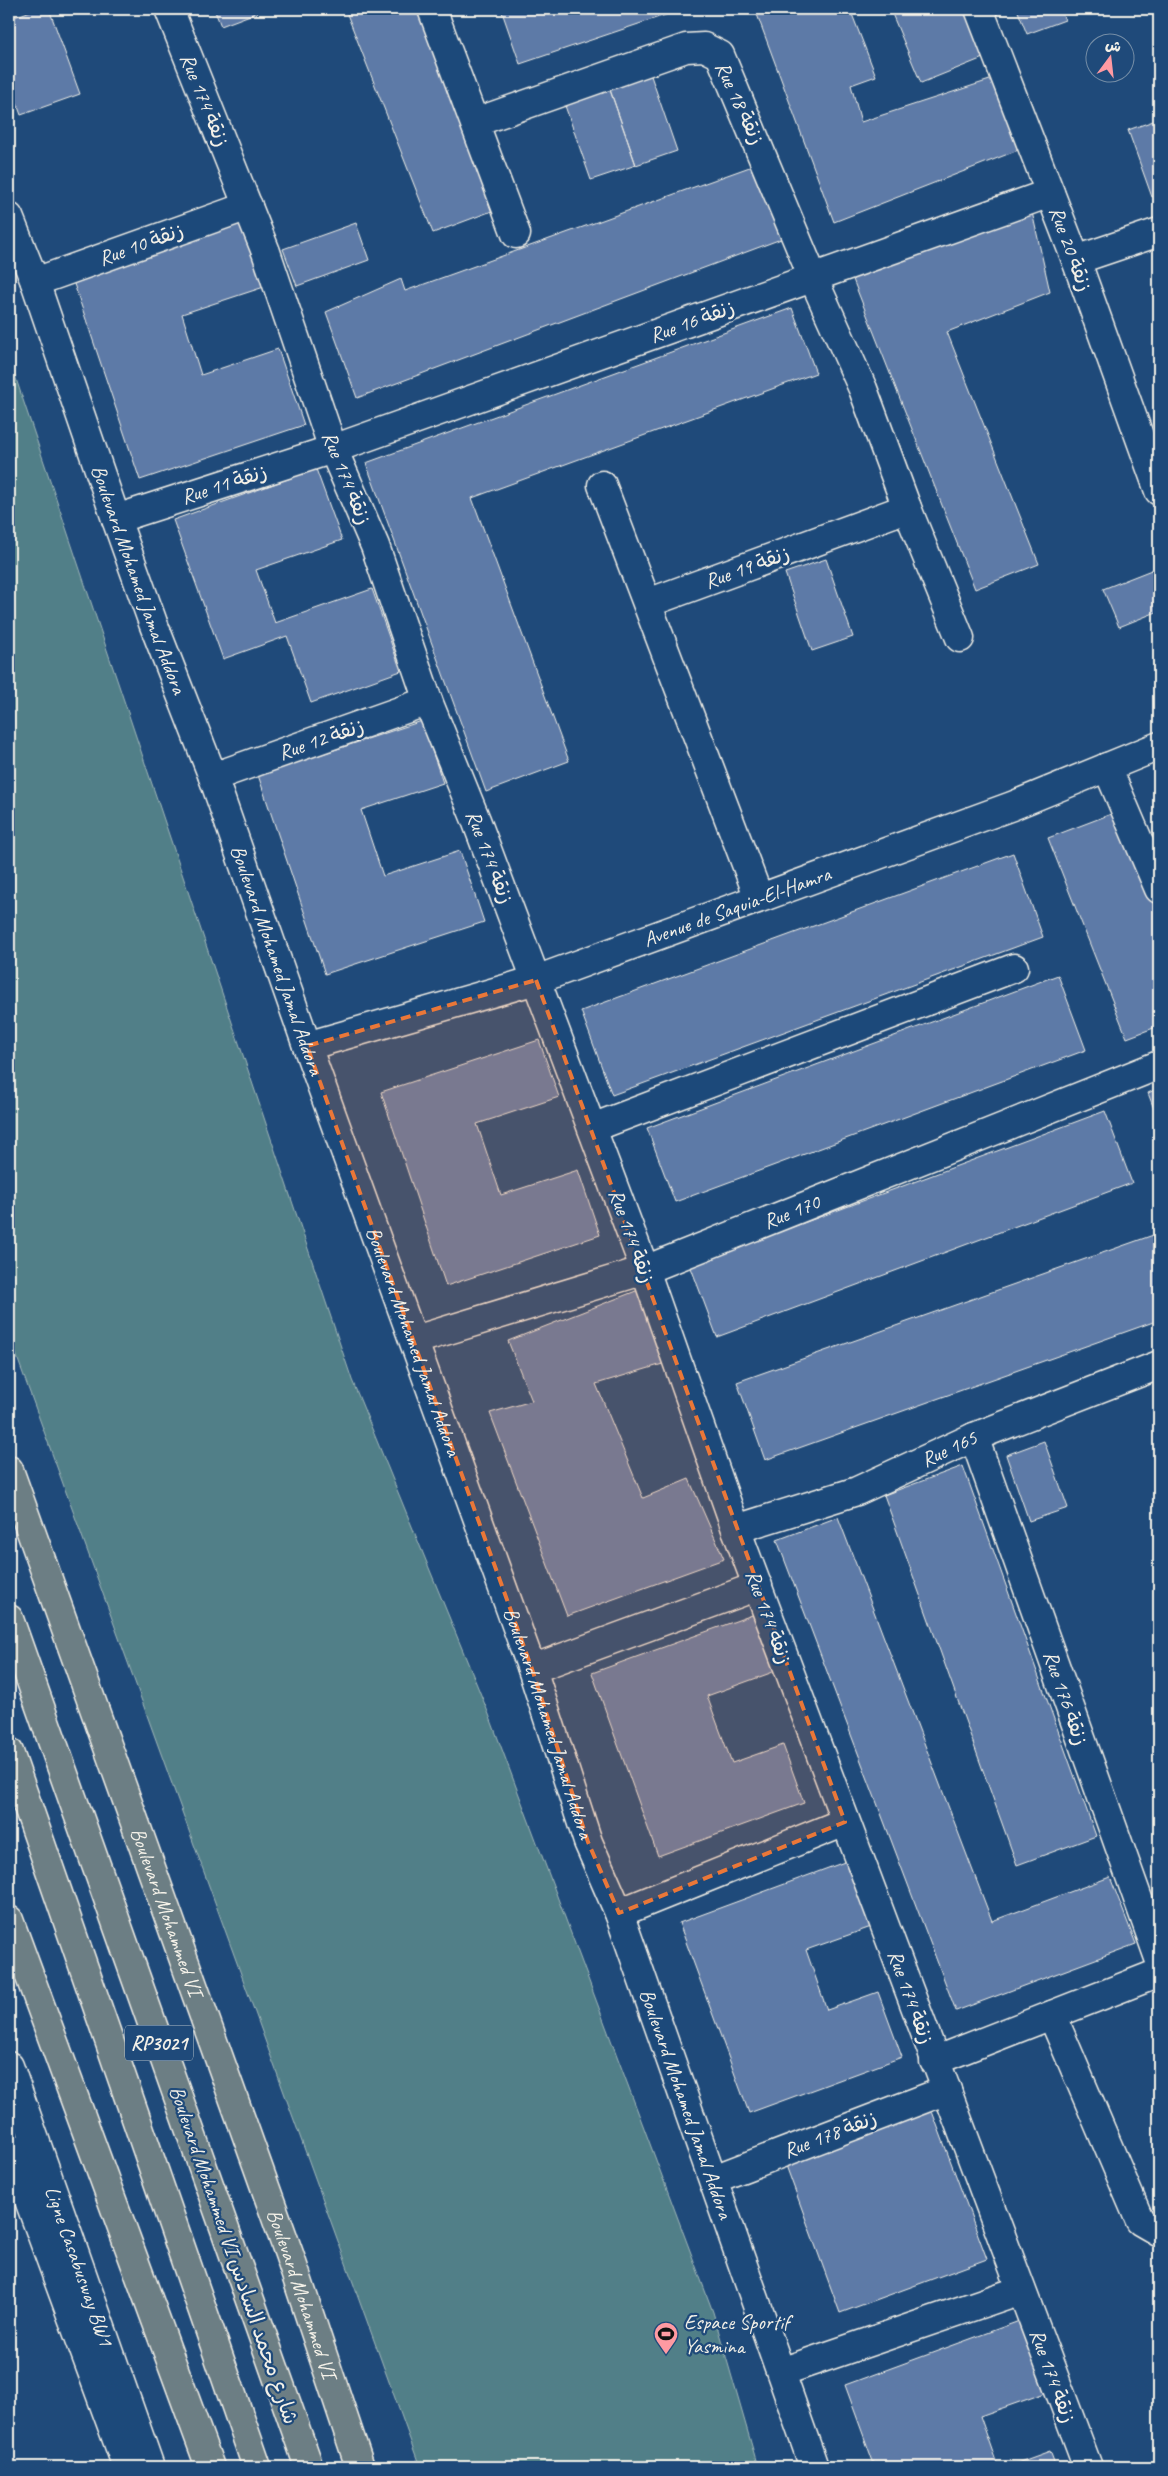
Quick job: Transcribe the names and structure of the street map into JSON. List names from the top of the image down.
{
  "streets": {
    "main road": ["Boulevard Mohammed VI", "RP3021", "Boulevard Mohammed VI شارع محمد السادس"],
    "street": [
      "Rue 174 زنقة",
      "Rue 18 زنقة",
      "Rue 10 زنقة",
      "Rue 20 زنقة",
      "Rue 16 زنقة",
      "Rue 11 زنقة",
      "Rue 19 زنقة",
      "Boulevard Mohamed Jamal Addora",
      "Rue 12 زنقة",
      "Avenue de Saquia-El-Hamra",
      "Rue 170",
      "Rue 165",
      "Rue 176 زنقة",
      "Rue 178 زنقة",
      "Ligne Casabusway BW1"
    ]
  },
  "crossings": [
    ["Rue 174 زنقة", "Rue 10 زنقة"],
    ["Rue 174 زنقة", "Rue 16 زنقة"],
    ["Rue 174 زنقة", "Rue 11 زنقة"],
    ["Rue 174 زنقة", "Rue 12 زنقة"],
    ["Rue 174 زنقة", "Avenue de Saquia-El-Hamra"],
    ["Rue 174 زنقة", "Rue 170"],
    ["Rue 174 زنقة", "Rue 165"],
    ["Rue 174 زنقة", "Rue 178 زنقة"],
    ["Rue 18 زنقة", "Rue 16 زنقة"],
    ["Rue 10 زنقة", "Boulevard Mohamed Jamal Addora"],
    ["Rue 20 زنقة", "Rue 16 زنقة"],
    ["Rue 16 زنقة", "Rue 11 زنقة"],
    ["Rue 11 زنقة", "Boulevard Mohamed Jamal Addora"],
    ["Boulevard Mohamed Jamal Addora", "Rue 12 زنقة"],
    ["Boulevard Mohamed Jamal Addora", "Avenue de Saquia-El-Hamra"],
    ["Boulevard Mohamed Jamal Addora", "Rue 170"],
    ["Boulevard Mohamed Jamal Addora", "Rue 178 زنقة"],
    ["Rue 165", "Rue 176 زنقة"]
  ],
  "places": {
    "sports": ["Espace Sportif Yasmina"]
  },
  "north": "top"
}
